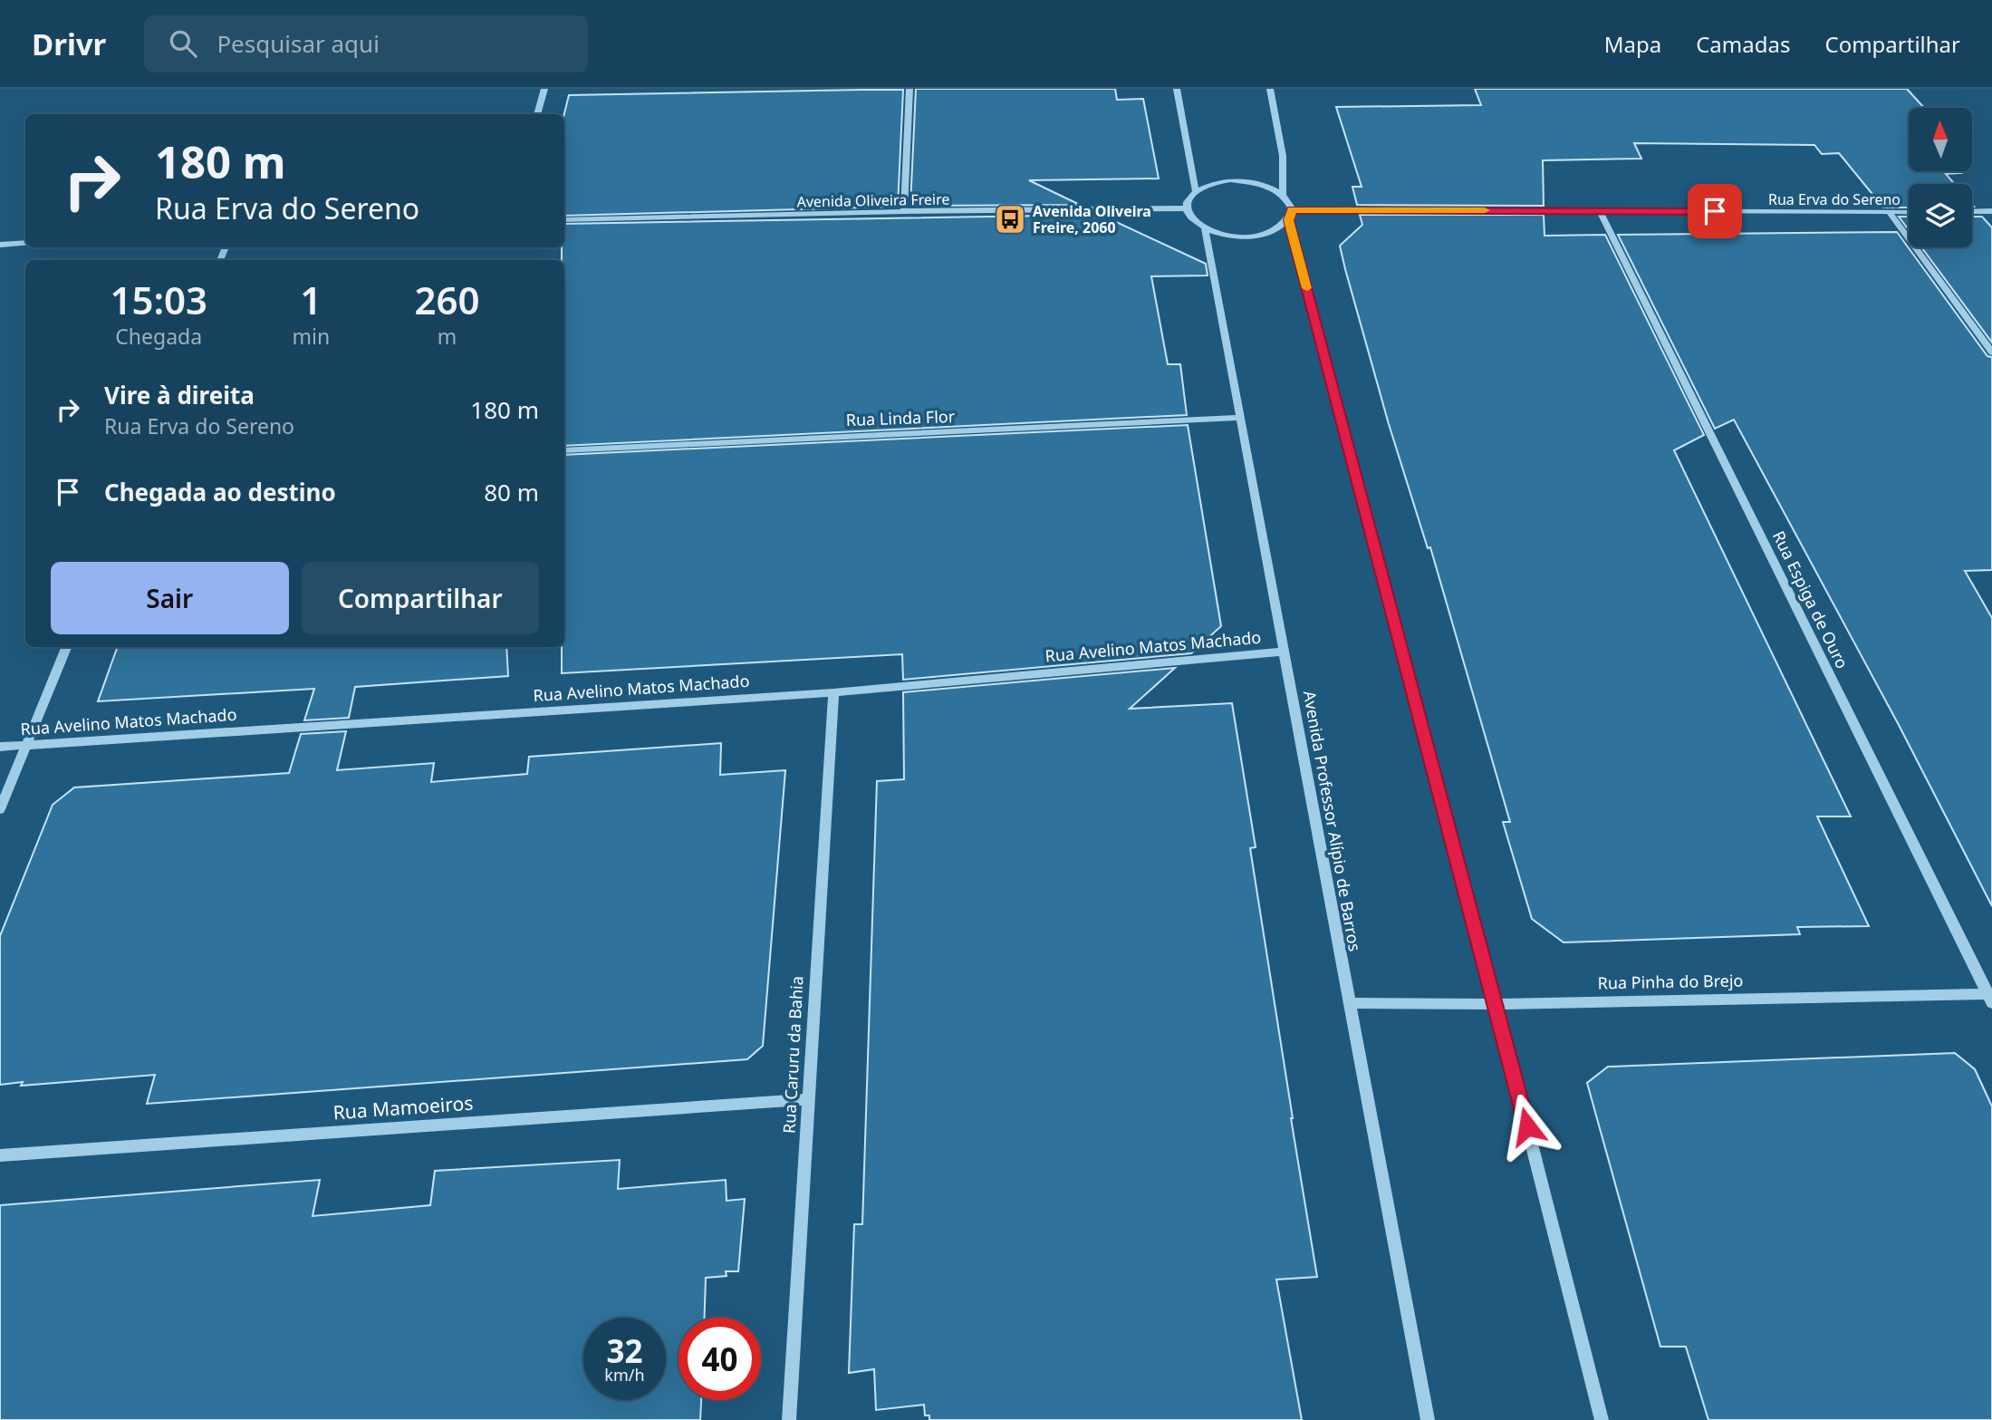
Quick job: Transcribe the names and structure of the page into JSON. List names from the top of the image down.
{
  "streets": {
    "street": [
      "Rua Erva do Sereno",
      "Avenida Oliveira Freire",
      "Rua Linda Flor",
      "Rua Espiga de Ouro",
      "Rua Avelino Matos Machado",
      "Avenida Professor Alípio de Barros",
      "Rua Pinha do Brejo",
      "Rua Caruru da Bahia",
      "Rua Mamoeiros"
    ]
  },
  "crossings": [
    ["Rua Erva do Sereno", "Rua Espiga de Ouro"],
    ["Rua Linda Flor", "Avenida Professor Alípio de Barros"],
    ["Rua Espiga de Ouro", "Rua Pinha do Brejo"],
    ["Rua Avelino Matos Machado", "Avenida Professor Alípio de Barros"],
    ["Rua Avelino Matos Machado", "Rua Caruru da Bahia"],
    ["Avenida Professor Alípio de Barros", "Rua Pinha do Brejo"],
    ["Rua Caruru da Bahia", "Rua Mamoeiros"]
  ],
  "places": {
    "bus stop": ["Avenida Oliveira Freire, 2060"]
  },
  "north": "top",
  "page": {
    "header": "Drivr",
    "search": "Pesquisar aqui",
    "nav": ["Mapa", "Camadas", "Compartilhar"],
    "turn": ["180 m", "Rua Erva do Sereno"],
    "eta": [
      "15:03",
      "Chegada",
      "1",
      "min",
      "260",
      "m"
    ],
    "list": [
      {
        "name": "Vire à direita",
        "note": "Rua Erva do Sereno",
        "value": "180 m"
      },
      {
        "name": "Chegada ao destino",
        "value": "80 m"
      }
    ],
    "buttons": ["Sair", "Compartilhar"],
    "speed": "32 km/h",
    "limit": "40"
  }
}
